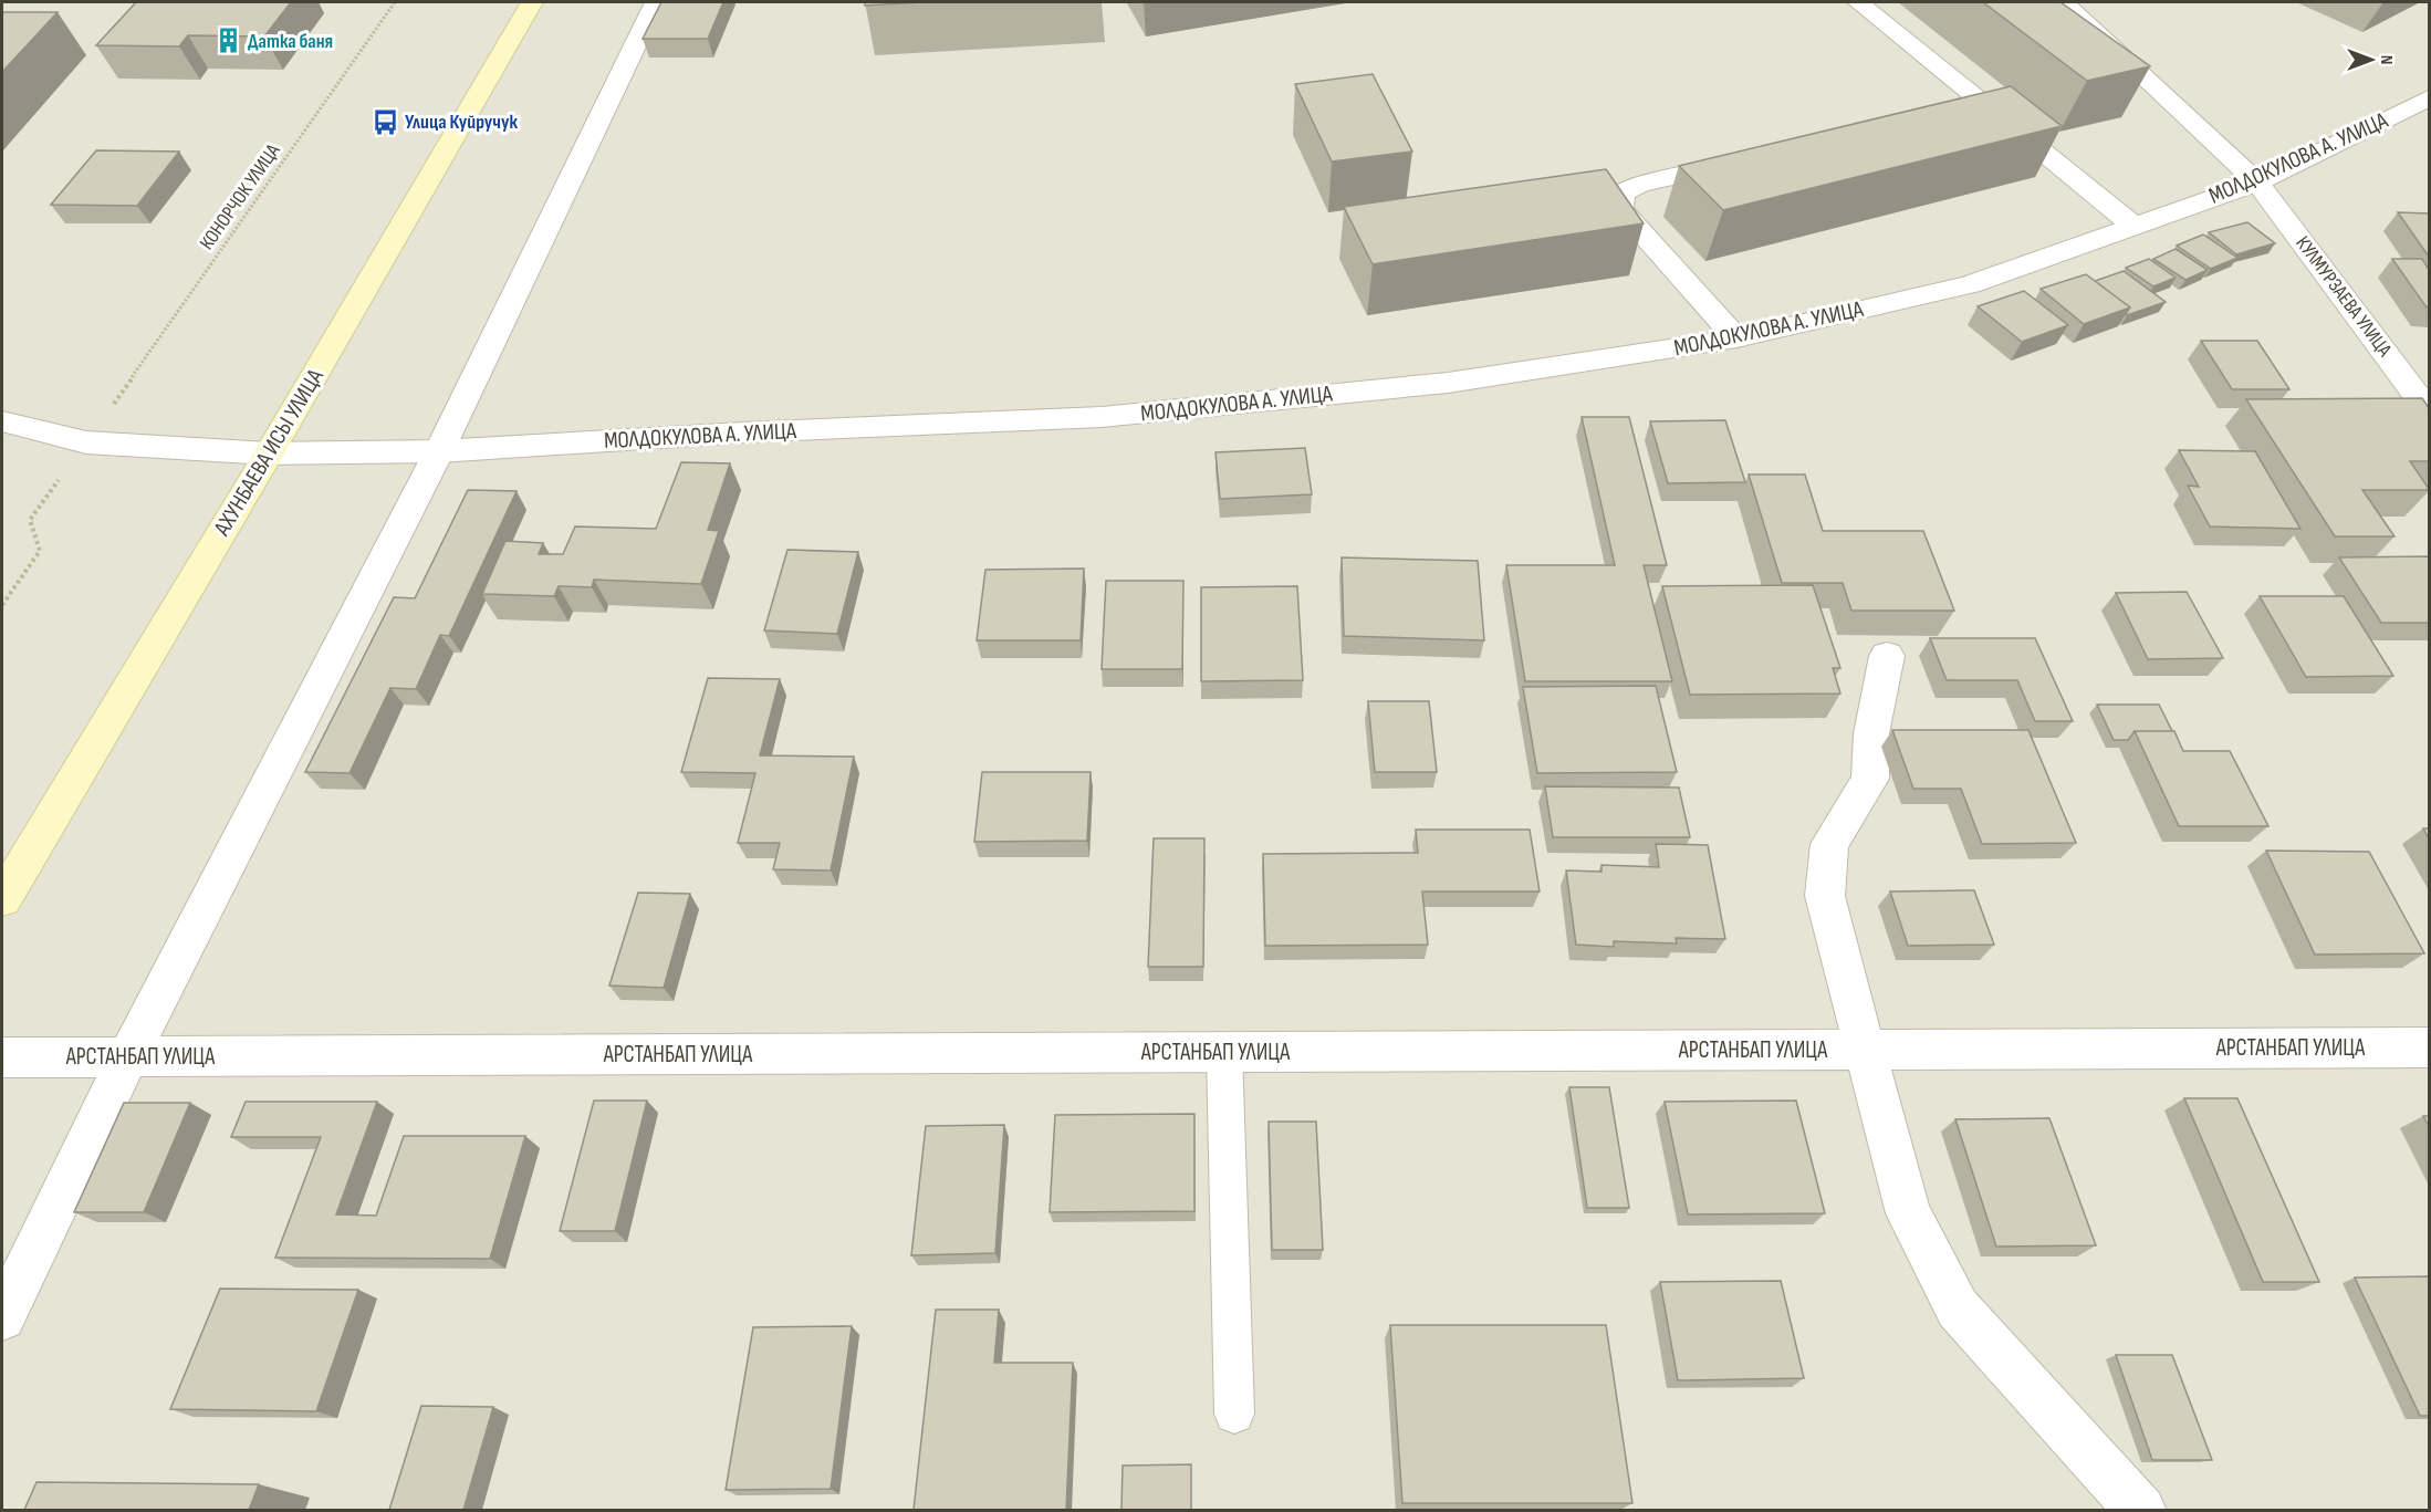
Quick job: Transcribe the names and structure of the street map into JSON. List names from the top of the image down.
{
  "streets": {
    "main road": ["АХУНБАЕВА ИСЫ УЛИЦА"],
    "street": ["МОЛДОКУЛОВА А. УЛИЦА", "КУЛМУРЗАЕВА УЛИЦА", "АРСТАНБАП УЛИЦА"],
    "path": ["КОНОРЧОК УЛИЦА"]
  },
  "crossings": [
    ["МОЛДОКУЛОВА А. УЛИЦА", "КУЛМУРЗАЕВА УЛИЦА"],
    ["МОЛДОКУЛОВА А. УЛИЦА", "АХУНБАЕВА ИСЫ УЛИЦА"]
  ],
  "places": {
    "building": ["Датка баня"],
    "bus stop": ["Улица Куйручук"]
  },
  "north": "right"
}
